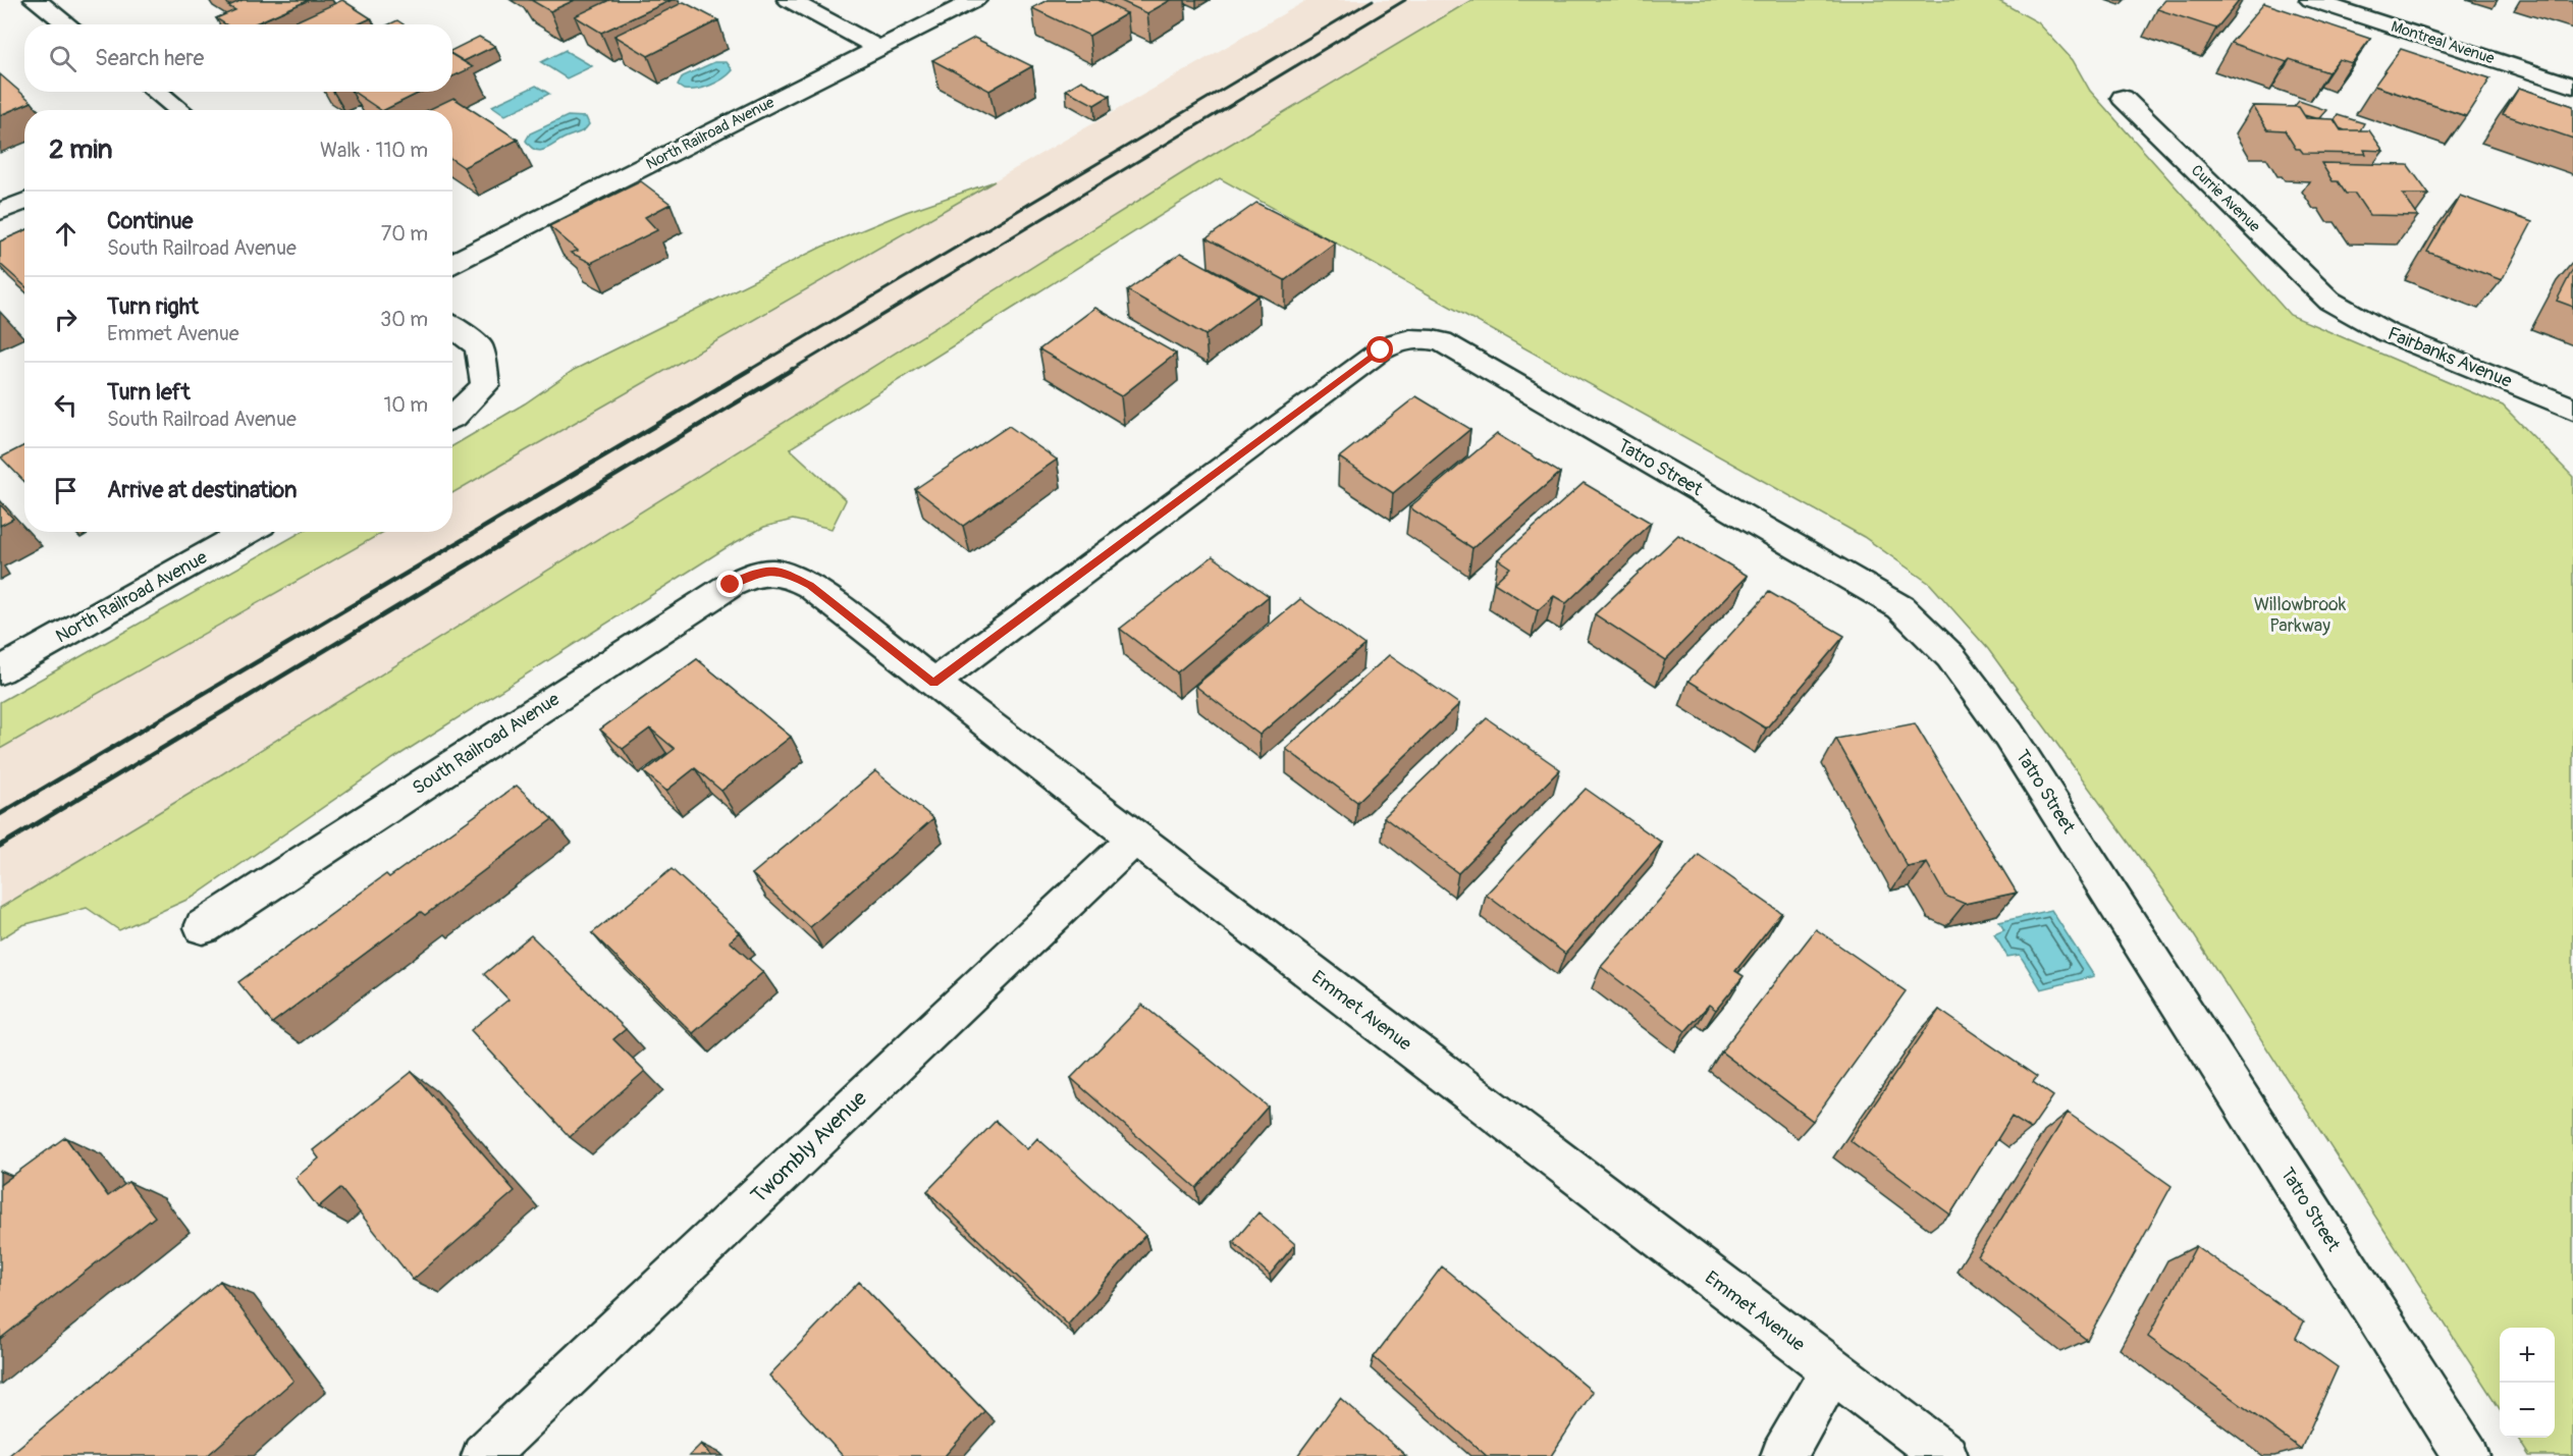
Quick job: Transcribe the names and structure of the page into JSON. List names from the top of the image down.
{
  "streets": {
    "street": [
      "Montreal Avenue",
      "North Railroad Avenue",
      "Currie Avenue",
      "Fairbanks Avenue",
      "Tatro Street",
      "South Railroad Avenue",
      "Emmet Avenue",
      "Twombly Avenue"
    ]
  },
  "crossings": [
    ["Currie Avenue", "Fairbanks Avenue"],
    ["Tatro Street", "Emmet Avenue"],
    ["South Railroad Avenue", "Emmet Avenue"],
    ["Emmet Avenue", "Twombly Avenue"]
  ],
  "parks": ["Willowbrook Parkway"],
  "page": {
    "search": "Search here",
    "heading": ["2 min", "Walk · 110 m"],
    "list": [
      ["Continue", "South Railroad Avenue", "70 m"],
      ["Turn right", "Emmet Avenue", "30 m"],
      ["Turn left", "South Railroad Avenue", "10 m"],
      "Arrive at destination"
    ],
    "map_buttons": ["+", "−"]
  }
}
